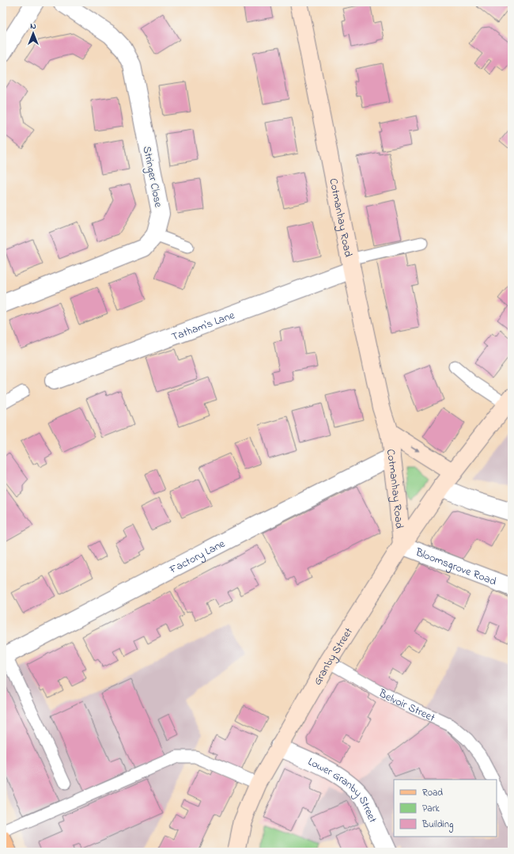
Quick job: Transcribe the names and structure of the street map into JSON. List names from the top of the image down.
{
  "streets": {
    "street": [
      "Stringer Close",
      "Cotmanhay Road",
      "Tatham's Lane",
      "Factory Lane",
      "Bloomsgrove Road",
      "Granby Street",
      "Lower Granby Street"
    ],
    "lane": ["Belvoir Street"]
  },
  "crossings": [
    ["Cotmanhay Road", "Tatham's Lane"],
    ["Cotmanhay Road", "Factory Lane"],
    ["Cotmanhay Road", "Bloomsgrove Road"],
    ["Cotmanhay Road", "Granby Street"],
    ["Bloomsgrove Road", "Granby Street"],
    ["Granby Street", "Belvoir Street"],
    ["Granby Street", "Lower Granby Street"]
  ],
  "legend": ["Road", "Park", "Building"],
  "north": "top"
}
